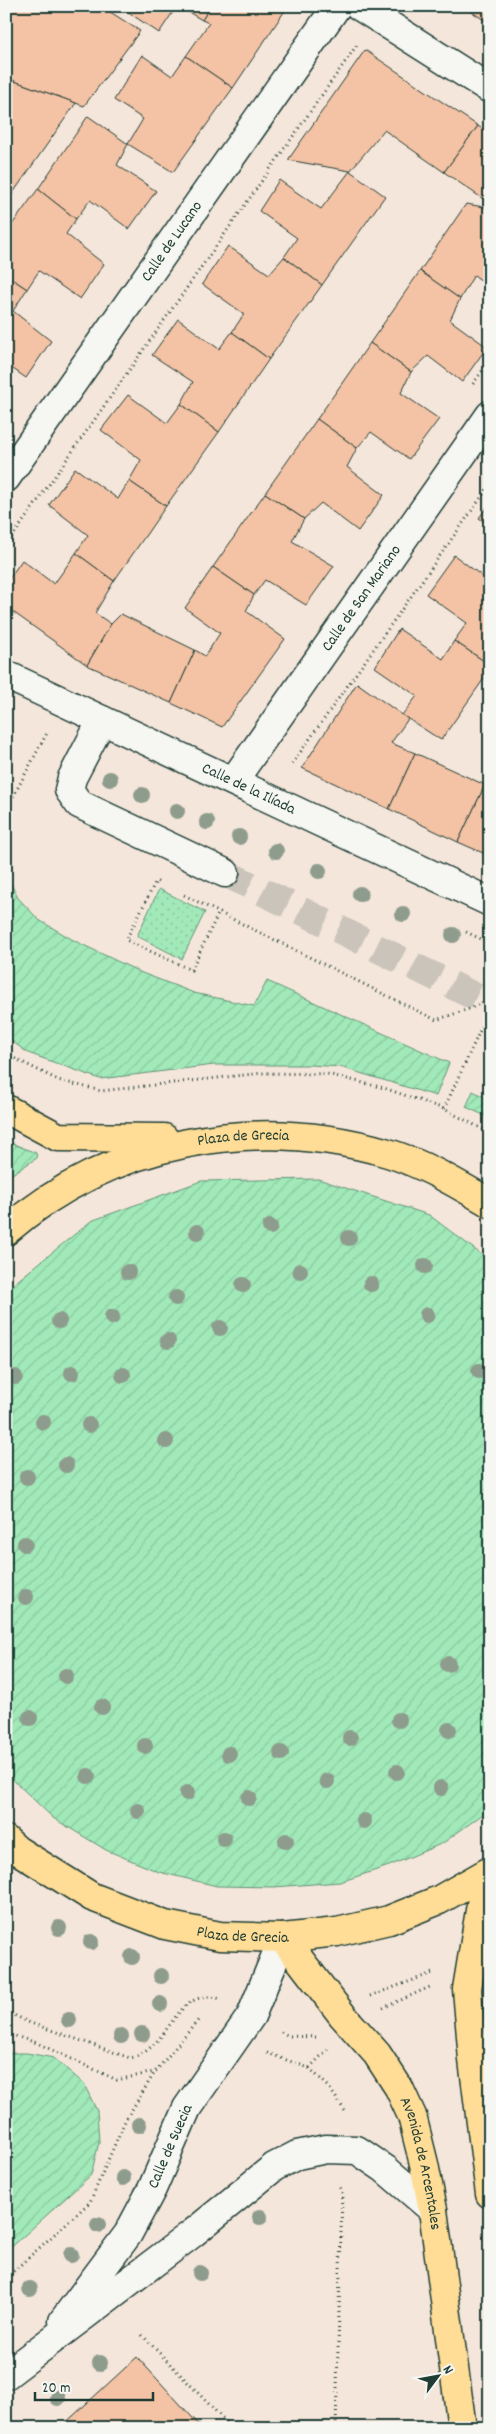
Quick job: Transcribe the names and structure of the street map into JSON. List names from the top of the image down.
{
  "streets": {
    "main road": ["Plaza de Grecia", "Avenida de Arcentales"],
    "street": [
      "Calle de Lucano",
      "Calle de San Mariano",
      "Calle de la Ilíada",
      "Calle de Suecia"
    ]
  },
  "crossings": [
    ["Calle de San Mariano", "Calle de la Ilíada"],
    ["Plaza de Grecia", "Calle de Suecia"],
    ["Plaza de Grecia", "Avenida de Arcentales"],
    ["Calle de Suecia", "Avenida de Arcentales"]
  ],
  "scale_bar": "20 m",
  "north": "top right"
}
